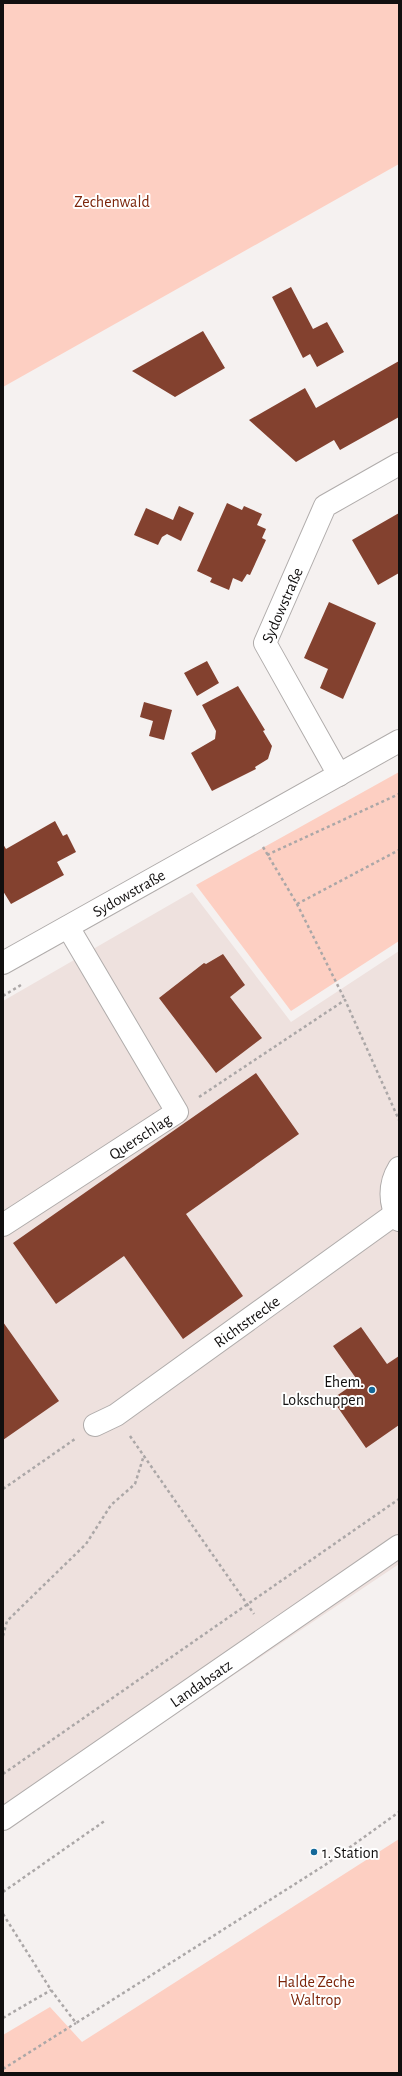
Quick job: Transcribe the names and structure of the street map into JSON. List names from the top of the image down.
{
  "streets": {
    "street": [
      "Sydowstraße",
      "Querschlag",
      "Richtstrecke",
      "Landabsatz"
    ]
  },
  "crossings": [
    ["Sydowstraße", "Querschlag"]
  ],
  "parks": ["Zechenwald", "Halde Zeche Waltrop"],
  "places": ["Ehem. Lokschuppen", "1. Station"]
}
